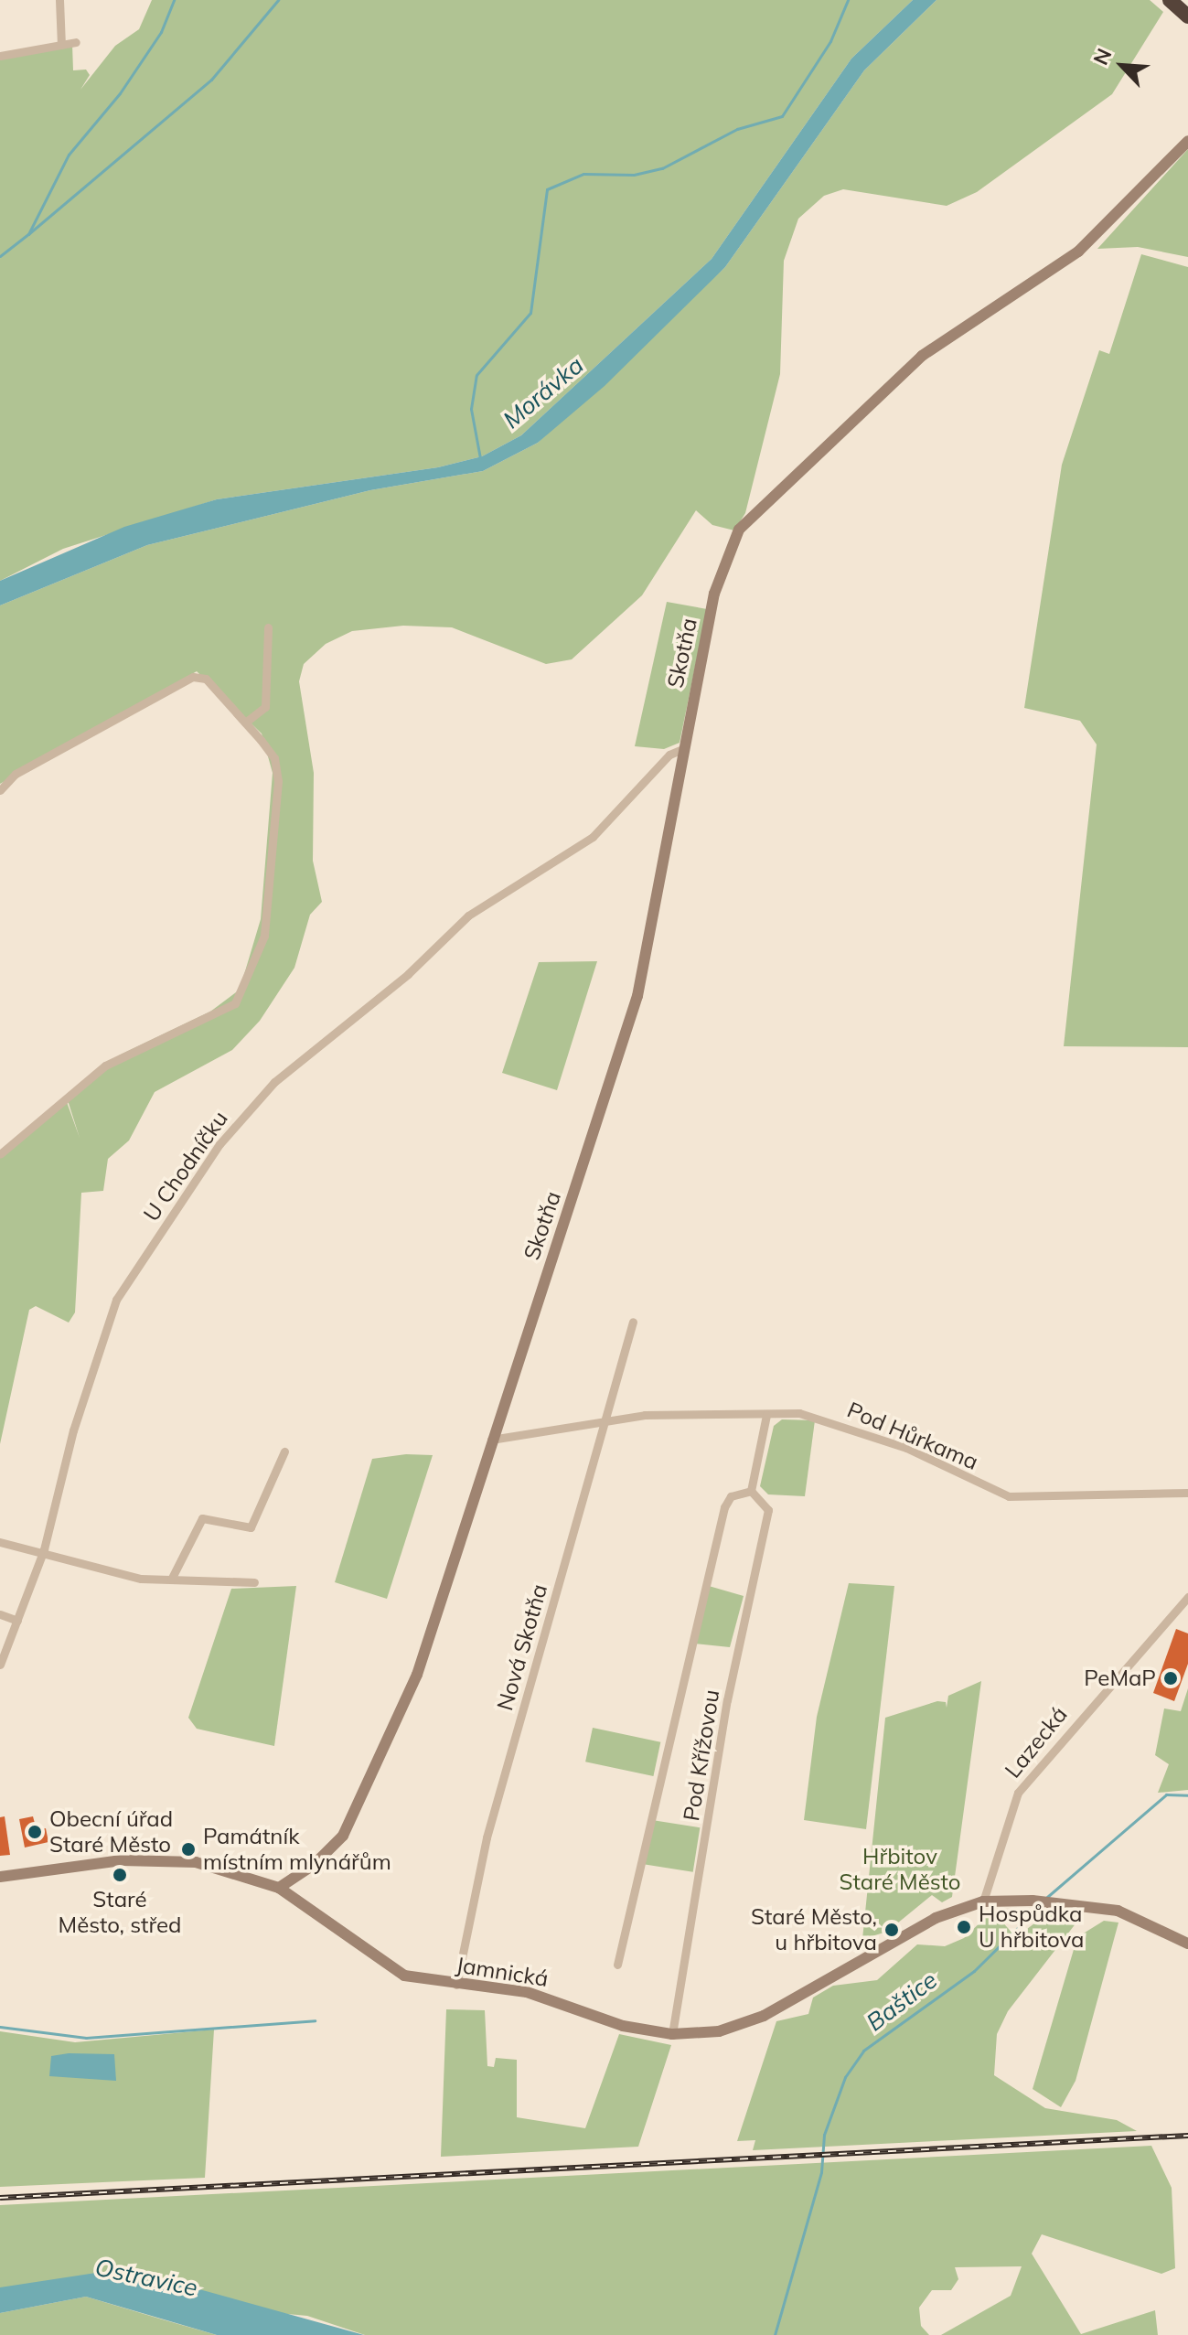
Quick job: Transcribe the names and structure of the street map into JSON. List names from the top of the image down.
{
  "streets": {
    "street": [
      "Skotňa",
      "U Chodníčku",
      "Pod Hůrkama",
      "Nová Skotňa",
      "Lazecká",
      "Pod Křížovou",
      "Jamnická"
    ]
  },
  "crossings": [
    ["Skotňa", "U Chodníčku"],
    ["Skotňa", "Pod Hůrkama"],
    ["Skotňa", "Jamnická"],
    ["Pod Hůrkama", "Nová Skotňa"],
    ["Nová Skotňa", "Jamnická"],
    ["Lazecká", "Jamnická"],
    ["Pod Křížovou", "Jamnická"]
  ],
  "water": ["Morávka", "Baštice", "Ostravice"],
  "parks": ["Hřbitov Staré Město"],
  "places": [
    "PeMaP",
    "Obecní úřad Staré Město",
    "Památník místním mlynářům",
    "Staré Město, střed",
    "Hospůdka U hřbitova",
    "Staré Město, u hřbitova"
  ],
  "north": "top left"
}
